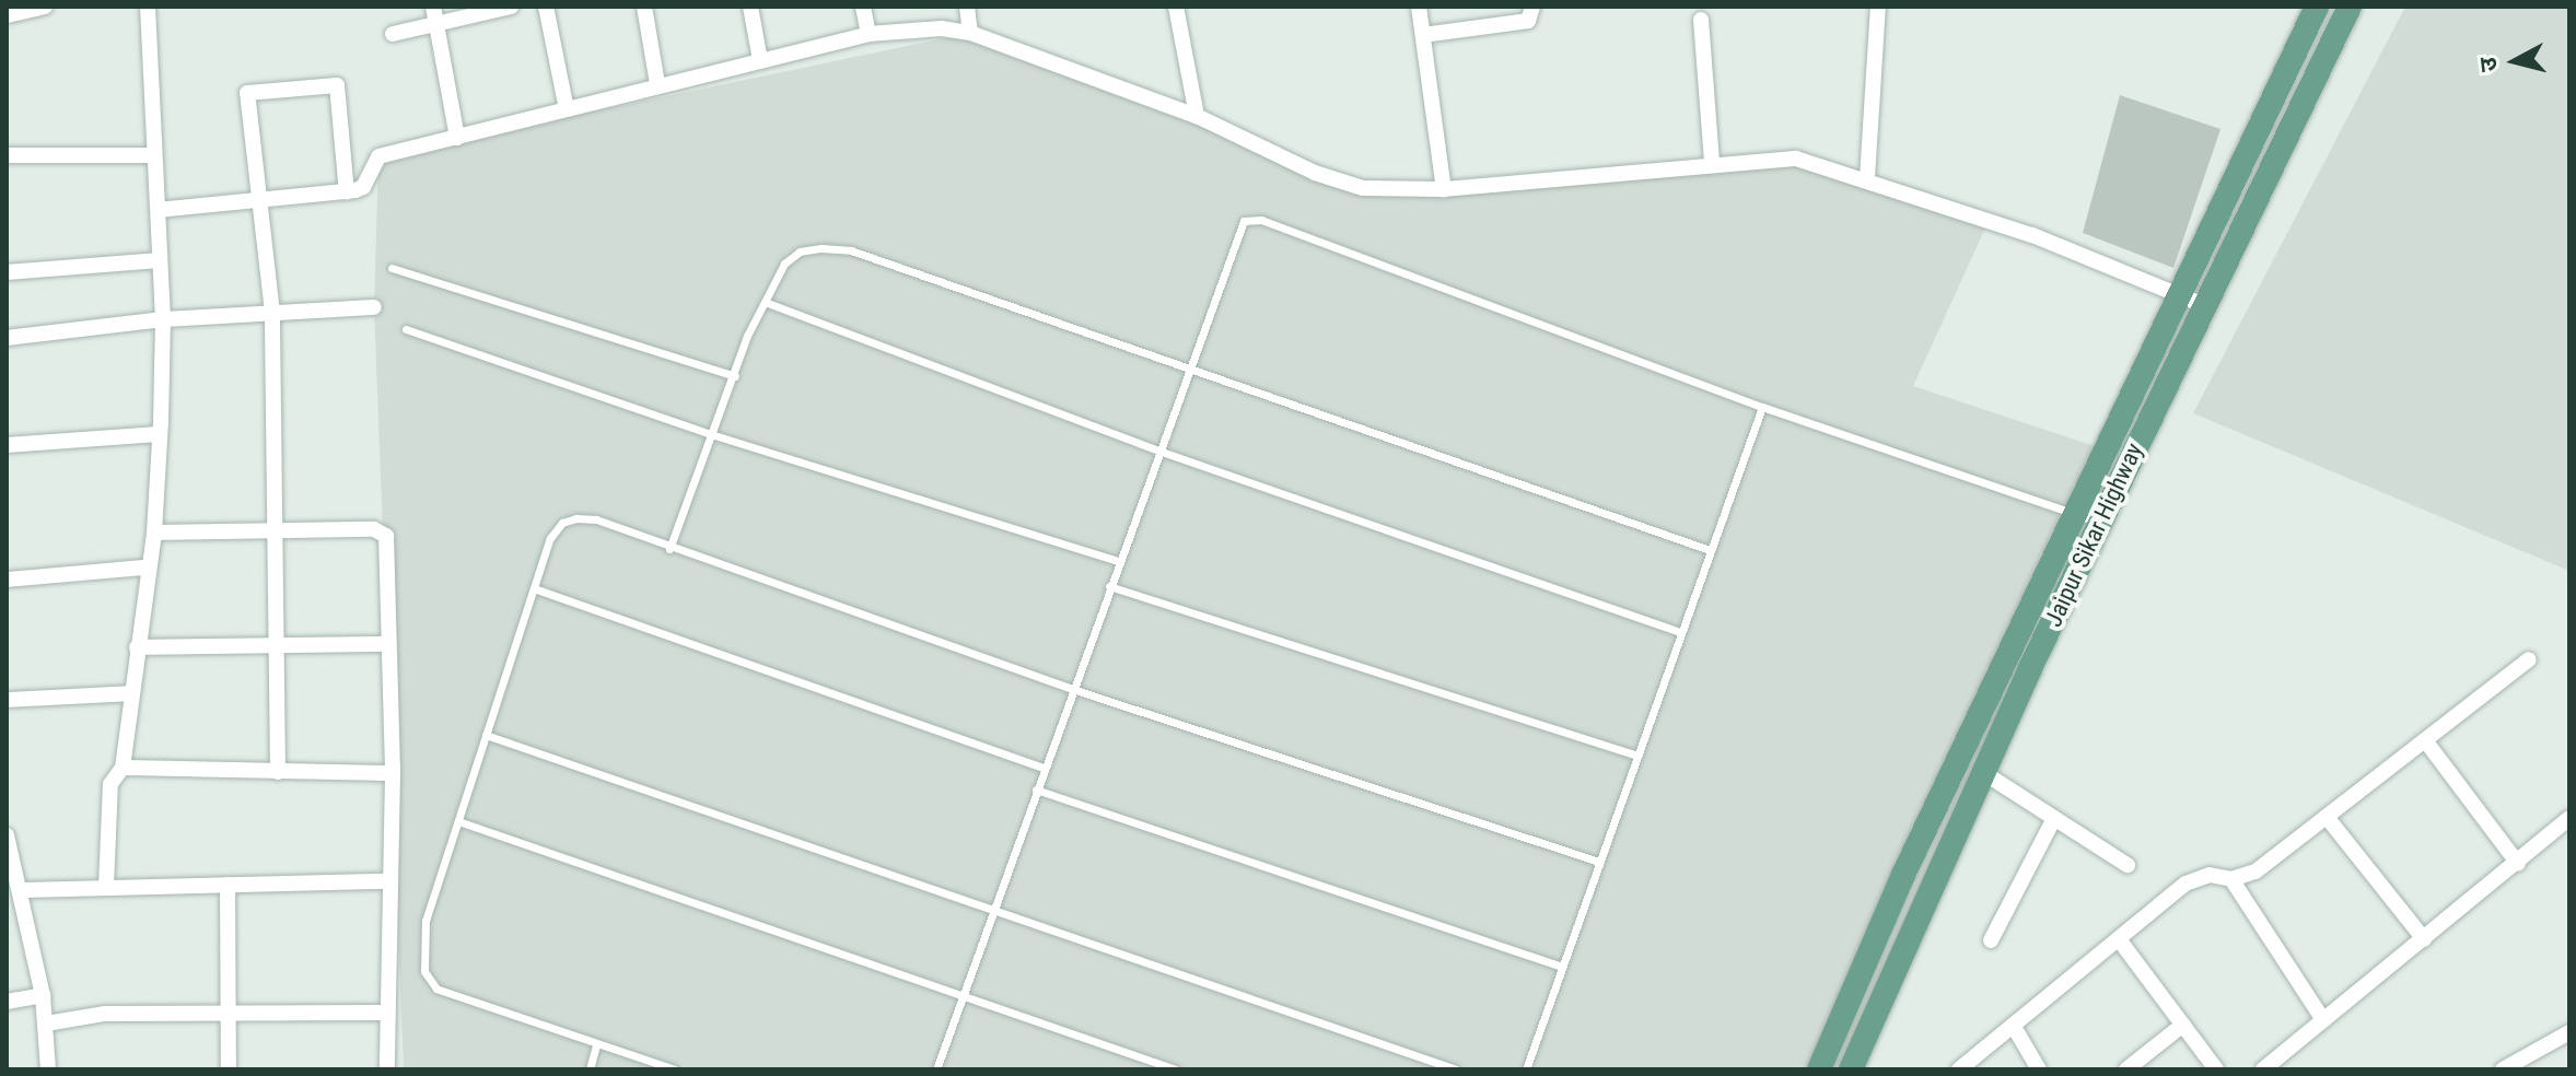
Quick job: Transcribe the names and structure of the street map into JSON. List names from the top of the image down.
{
  "streets": {
    "main road": ["Jaipur Sikar Highway"]
  },
  "north": "left"
}
